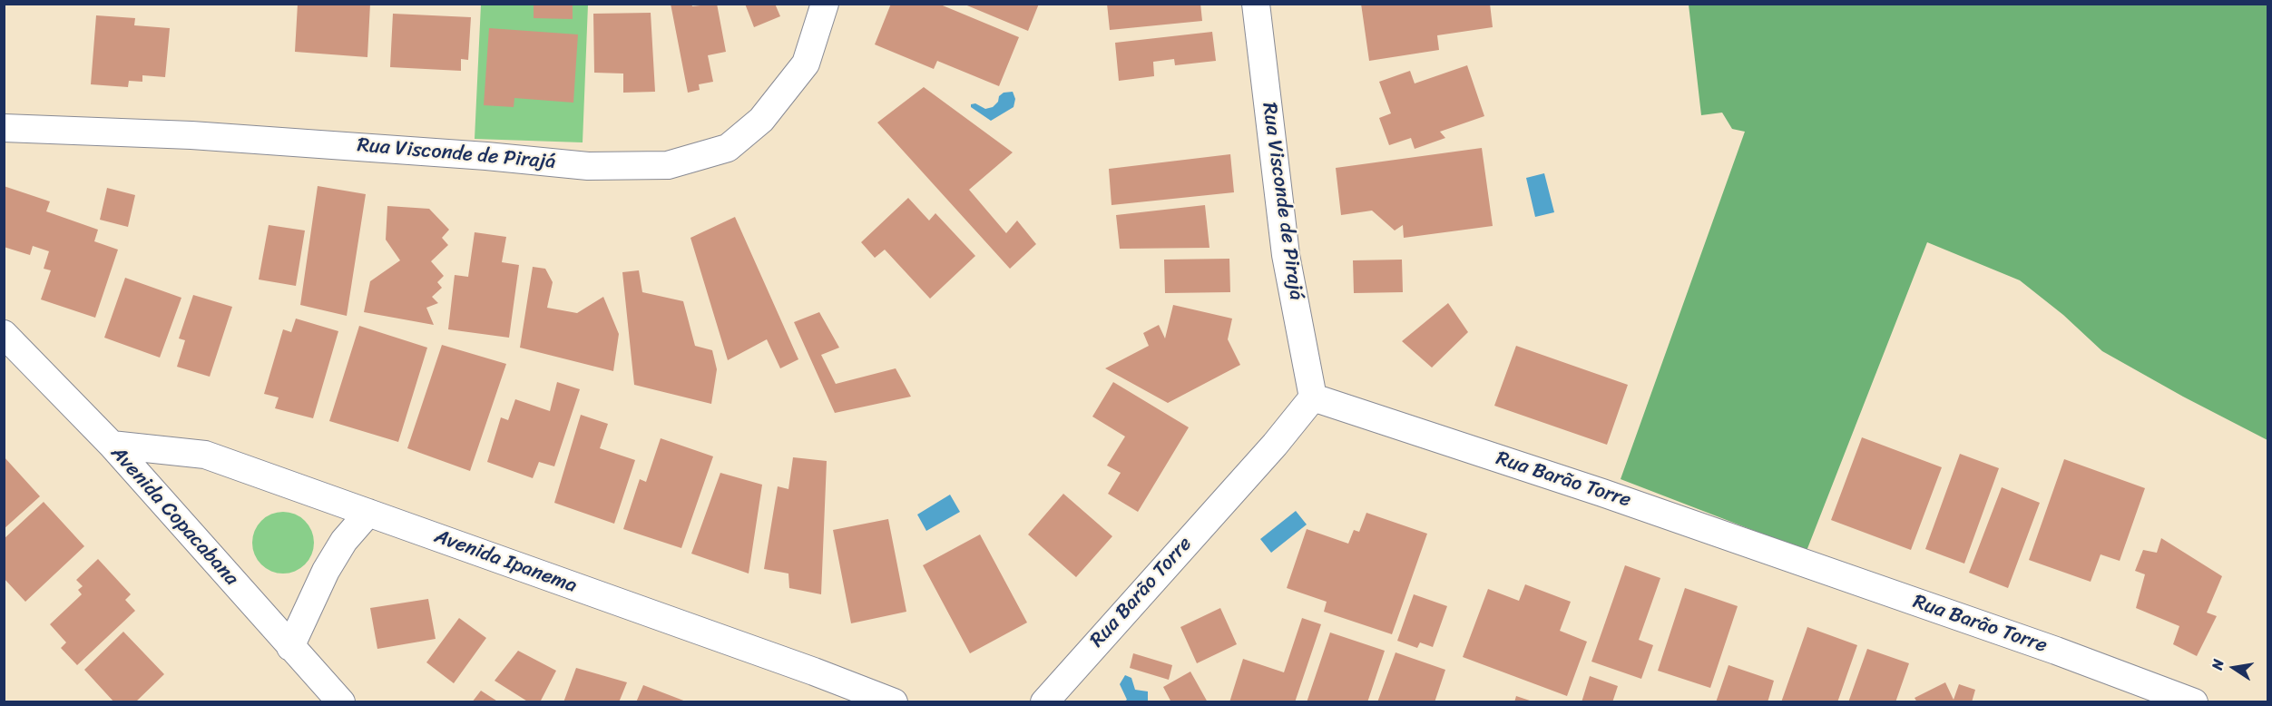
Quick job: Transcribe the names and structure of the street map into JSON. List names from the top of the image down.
{
  "streets": {
    "street": [
      "Rua Visconde de Pirajá",
      "Rua Barão Torre",
      "Avenida Copacabana",
      "Avenida Ipanema"
    ]
  },
  "crossings": [
    ["Rua Visconde de Pirajá", "Rua Barão Torre"],
    ["Avenida Copacabana", "Avenida Ipanema"]
  ],
  "north": "left"
}
